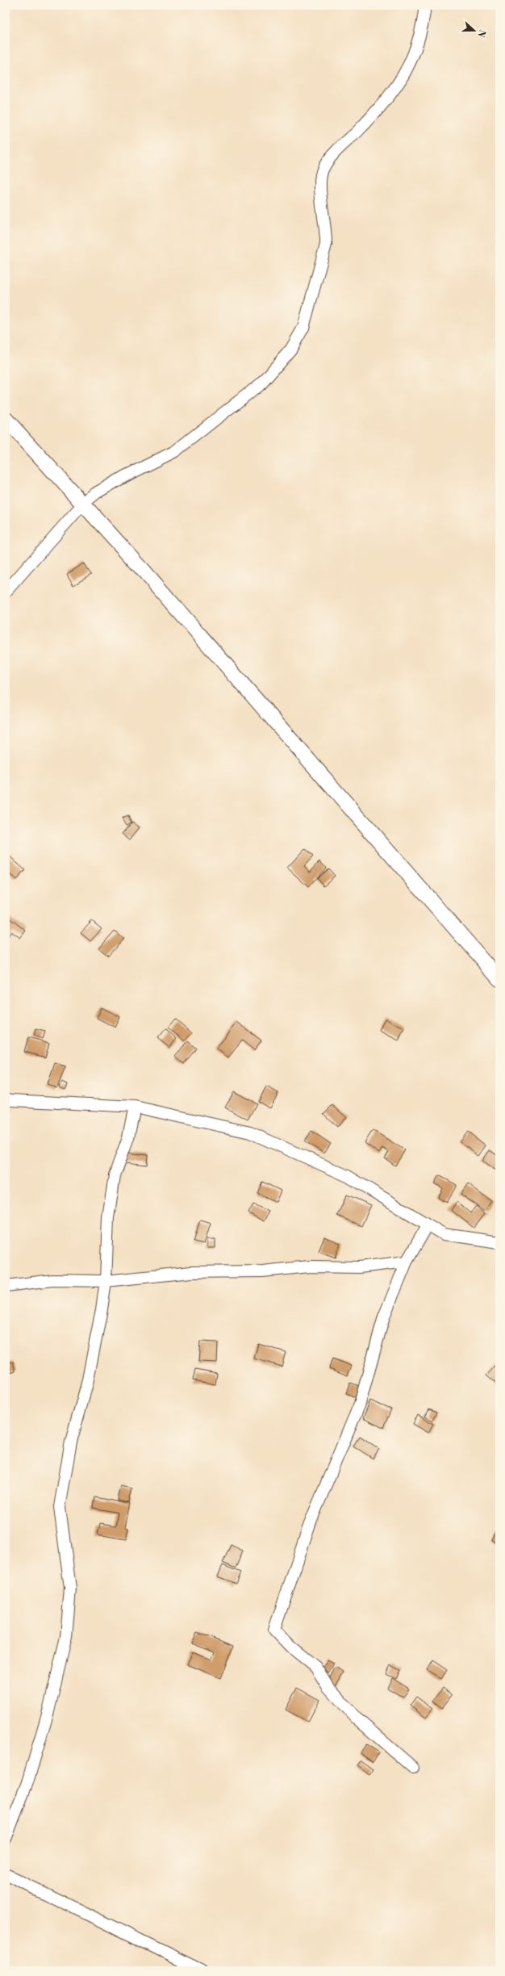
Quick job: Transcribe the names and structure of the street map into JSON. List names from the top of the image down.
{
  "north": "right"
}
